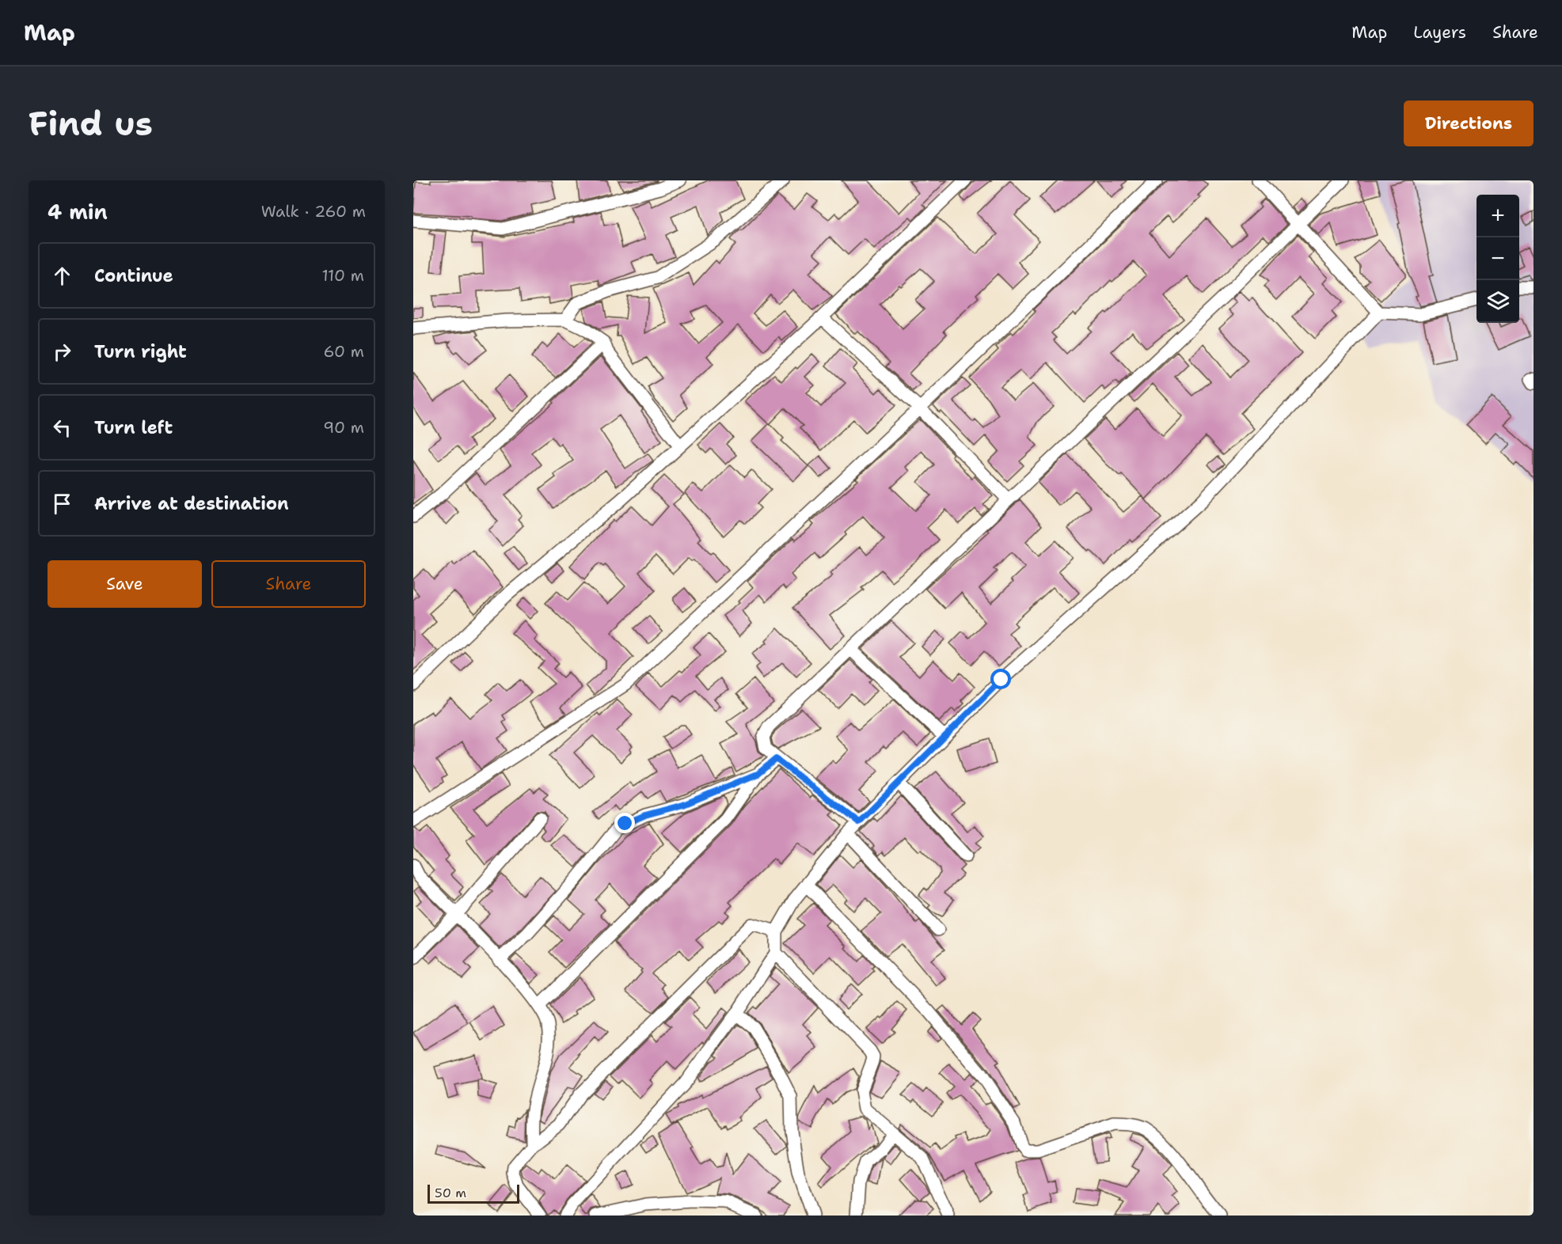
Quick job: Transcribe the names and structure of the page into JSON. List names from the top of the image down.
{
  "scale_bar": "50 m",
  "page": {
    "header": "Map",
    "nav": ["Map", "Layers", "Share"],
    "buttons": [
      "Directions",
      ["Save", "Share"]
    ],
    "title": "Find us",
    "heading": ["4 min", "Walk · 260 m"],
    "map_buttons": ["+", "−"],
    "list": [
      ["Continue", "110 m"],
      ["Turn right", "60 m"],
      ["Turn left", "90 m"],
      "Arrive at destination"
    ],
    "scale": "50 m"
  }
}
